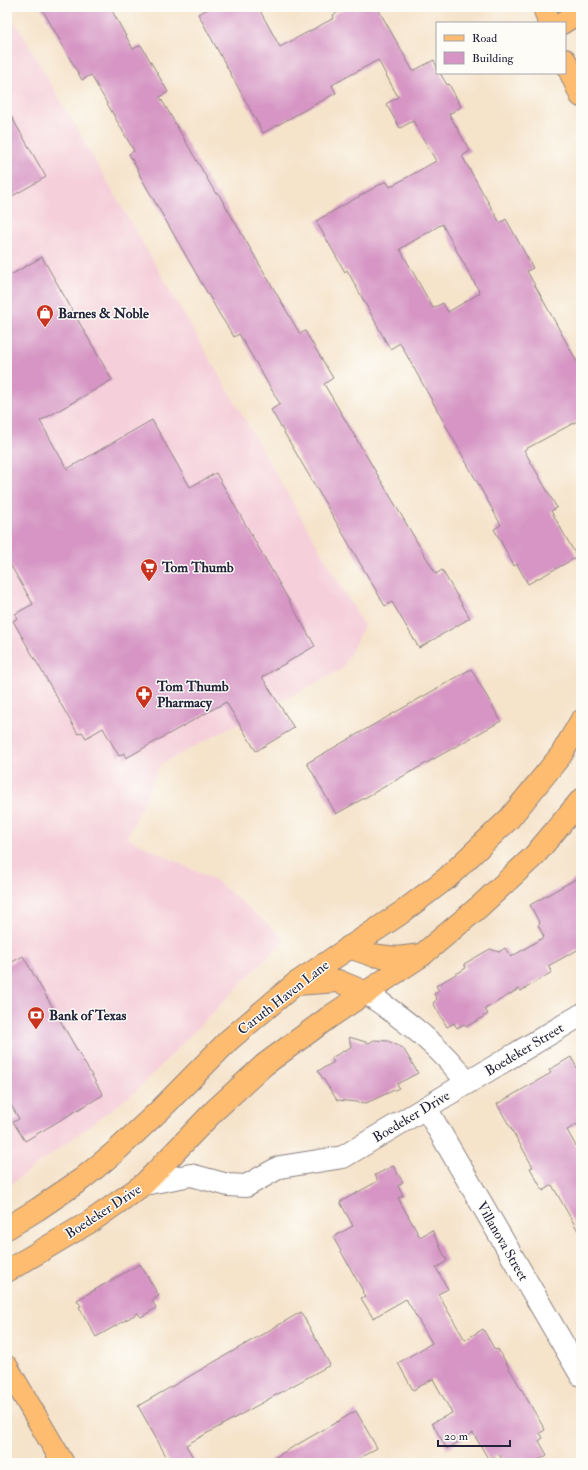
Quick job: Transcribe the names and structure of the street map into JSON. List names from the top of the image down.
{
  "streets": {
    "main road": ["Caruth Haven Lane", "Boedeker Drive"],
    "street": ["Boedeker Street", "Villanova Street"]
  },
  "crossings": [
    ["Boedeker Street", "Boedeker Drive"],
    ["Boedeker Drive", "Villanova Street"]
  ],
  "places": {
    "shop": ["Barnes & Noble"],
    "supermarket": ["Tom Thumb"],
    "pharmacy": ["Tom Thumb Pharmacy"],
    "bank": ["Bank of Texas"]
  },
  "legend": ["Road", "Building"],
  "scale_bar": "20 m"
}
